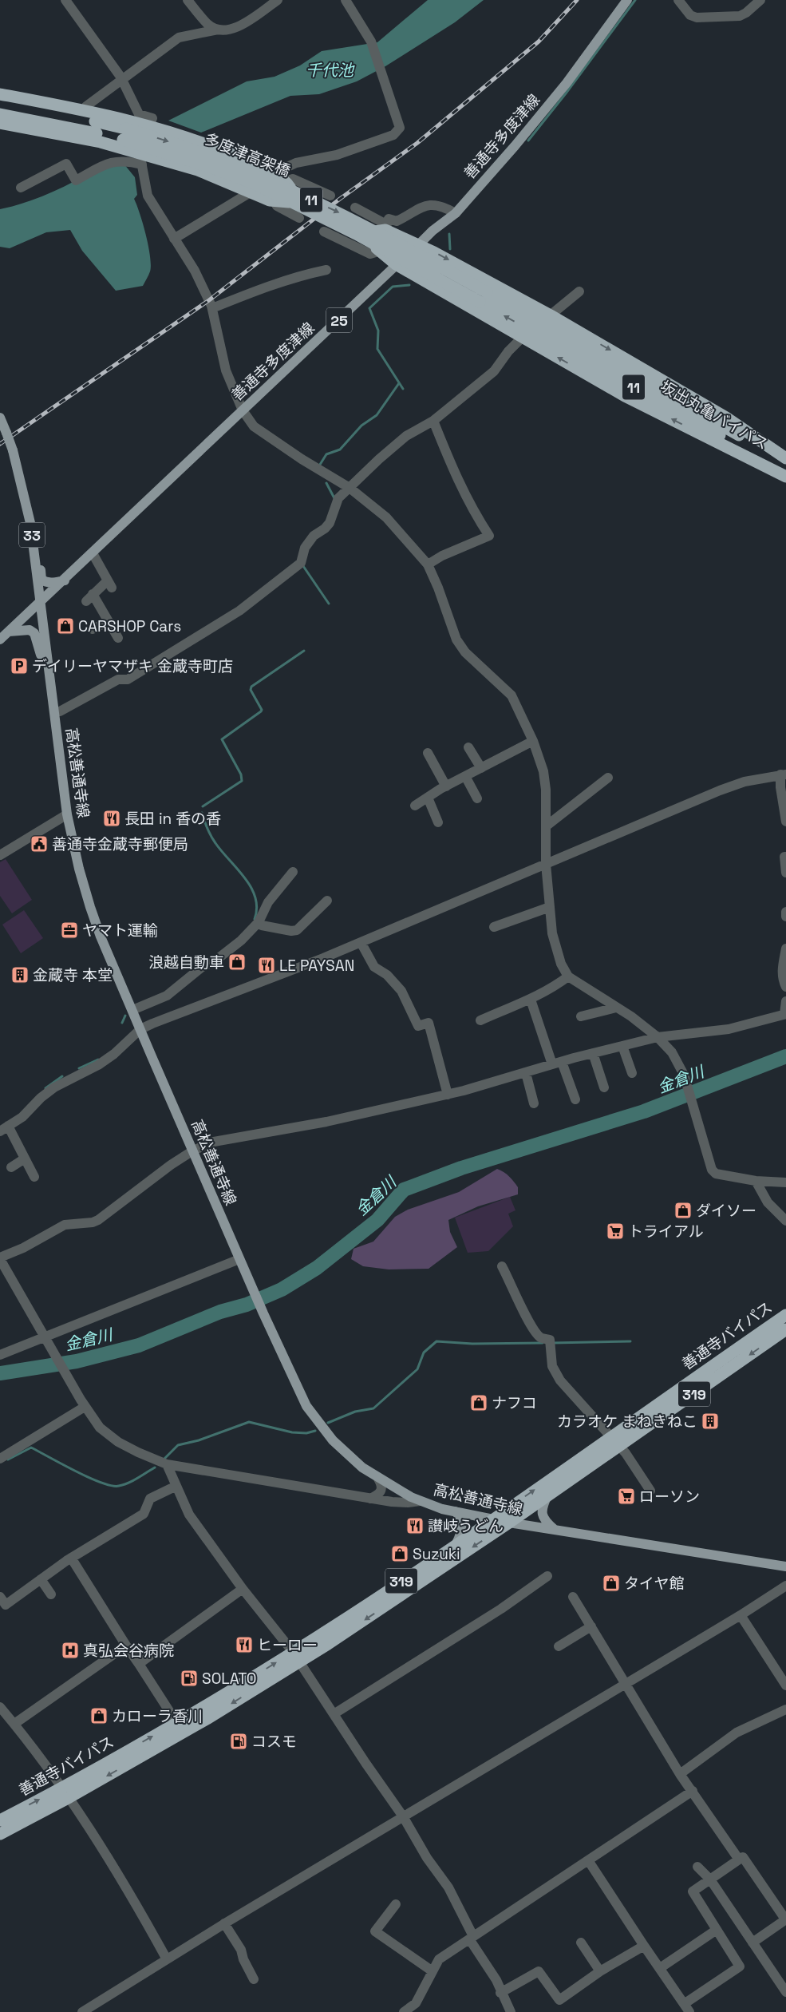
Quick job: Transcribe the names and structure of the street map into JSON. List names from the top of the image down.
{
  "streets": {
    "highway": [
      "多度津高架橋",
      "11",
      "坂出丸亀バイパス",
      "善通寺バイパス",
      "319"
    ],
    "main road": [
      "善通寺多度津線",
      "25",
      "33",
      "高松善通寺線"
    ]
  },
  "crossings": [
    ["善通寺多度津線", "高松善通寺線"],
    ["多度津高架橋", "坂出丸亀バイパス"],
    ["高松善通寺線", "善通寺バイパス"]
  ],
  "water": ["千代池", "金倉川"],
  "places": {
    "shop": [
      "CARSHOP Cars",
      "浪越自動車",
      "ダイソー",
      "ナフコ",
      "Suzuki",
      "タイヤ館",
      "カローラ香川"
    ],
    "parking": ["デイリーヤマザキ 金蔵寺町店"],
    "restaurant": [
      "長田 in 香の香",
      "LE PAYSAN",
      "讃岐うどん",
      "ヒーロー"
    ],
    "public building": ["善通寺金蔵寺郵便局"],
    "office": ["ヤマト運輸"],
    "building": ["金蔵寺 本堂", "カラオケ まねきねこ"],
    "supermarket": ["トライアル", "ローソン"],
    "hospital": ["真弘会谷病院"],
    "fuel station": ["SOLATO", "コスモ"]
  }
}
